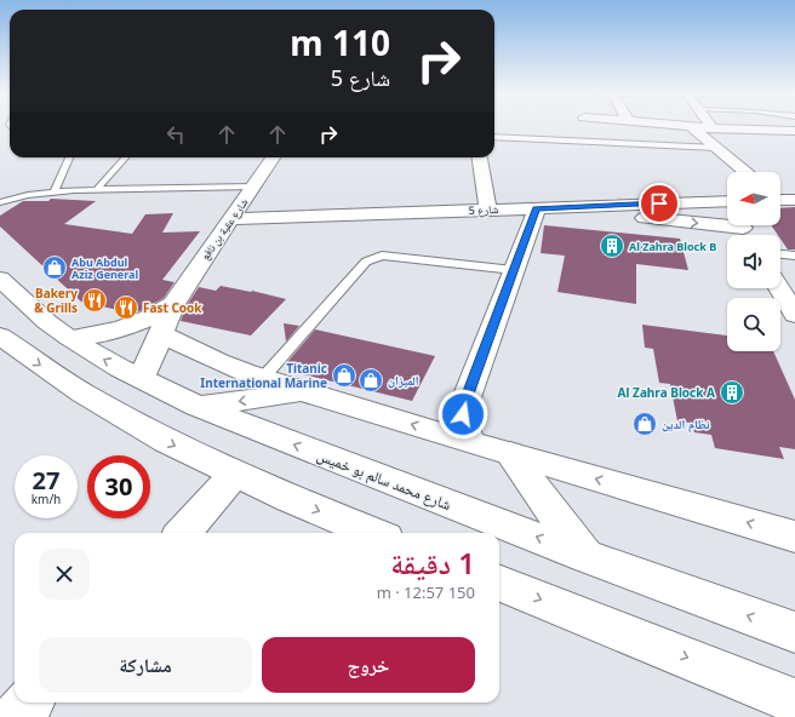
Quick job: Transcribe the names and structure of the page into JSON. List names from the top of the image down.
{
  "streets": {
    "street": ["شارع 5", "شارع عقبة بن نافع", "شارع محمد سالم بو خميس"]
  },
  "crossings": [
    ["شارع 5", "شارع عقبة بن نافع"]
  ],
  "places": {
    "building": ["Al Zahra Block B", "Al Zahra Block A"],
    "shop": [
      "Abu Abdul Aziz General",
      "Titanic International Marine",
      "الميزان",
      "نظام الدين"
    ],
    "restaurant": ["Bakery & Grills", "Fast Cook"]
  },
  "north": "left",
  "page": {
    "turn": ["110 m", "شارع 5"],
    "speed": "27 km/h",
    "limit": "30",
    "heading": ["1 دقيقة", "150 m · 12:57"],
    "buttons": ["خروج", "مشاركة"]
  }
}
